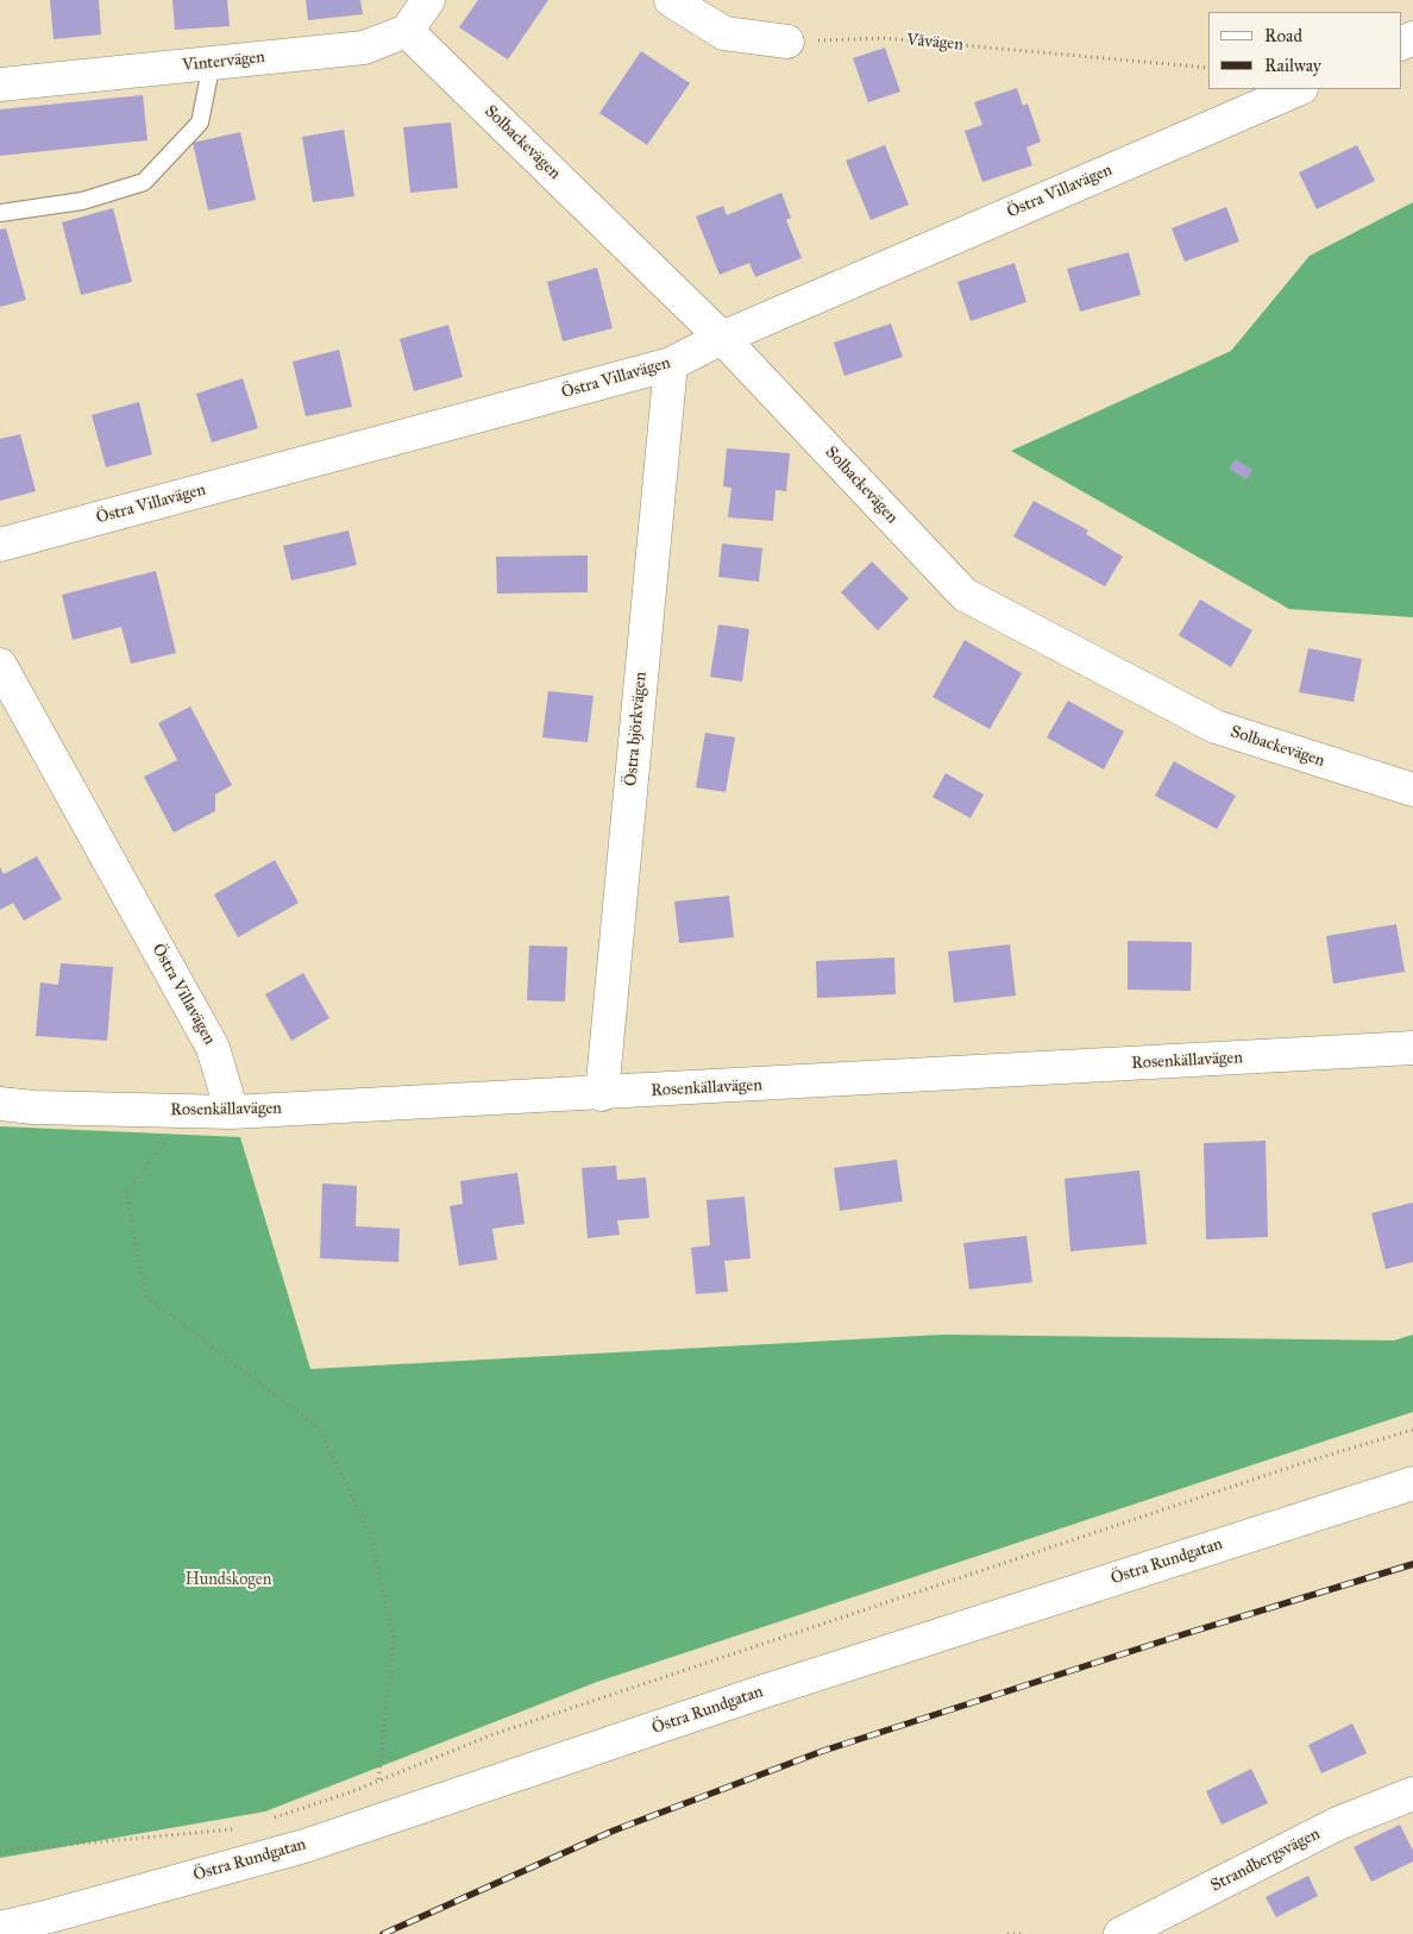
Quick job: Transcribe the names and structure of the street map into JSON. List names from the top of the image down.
{
  "streets": {
    "street": [
      "Vintervägen",
      "Solbackevägen",
      "Östra Villavägen",
      "Östra björkvägen",
      "Rosenkällavägen",
      "Östra Rundgatan",
      "Strandbergsvägen"
    ],
    "path": ["Våvägen"]
  },
  "crossings": [
    ["Vintervägen", "Solbackevägen"],
    ["Solbackevägen", "Östra Villavägen"],
    ["Östra Villavägen", "Östra björkvägen"],
    ["Östra Villavägen", "Rosenkällavägen"],
    ["Östra björkvägen", "Rosenkällavägen"]
  ],
  "parks": ["Hundskogen"],
  "legend": ["Road", "Railway"]
}
